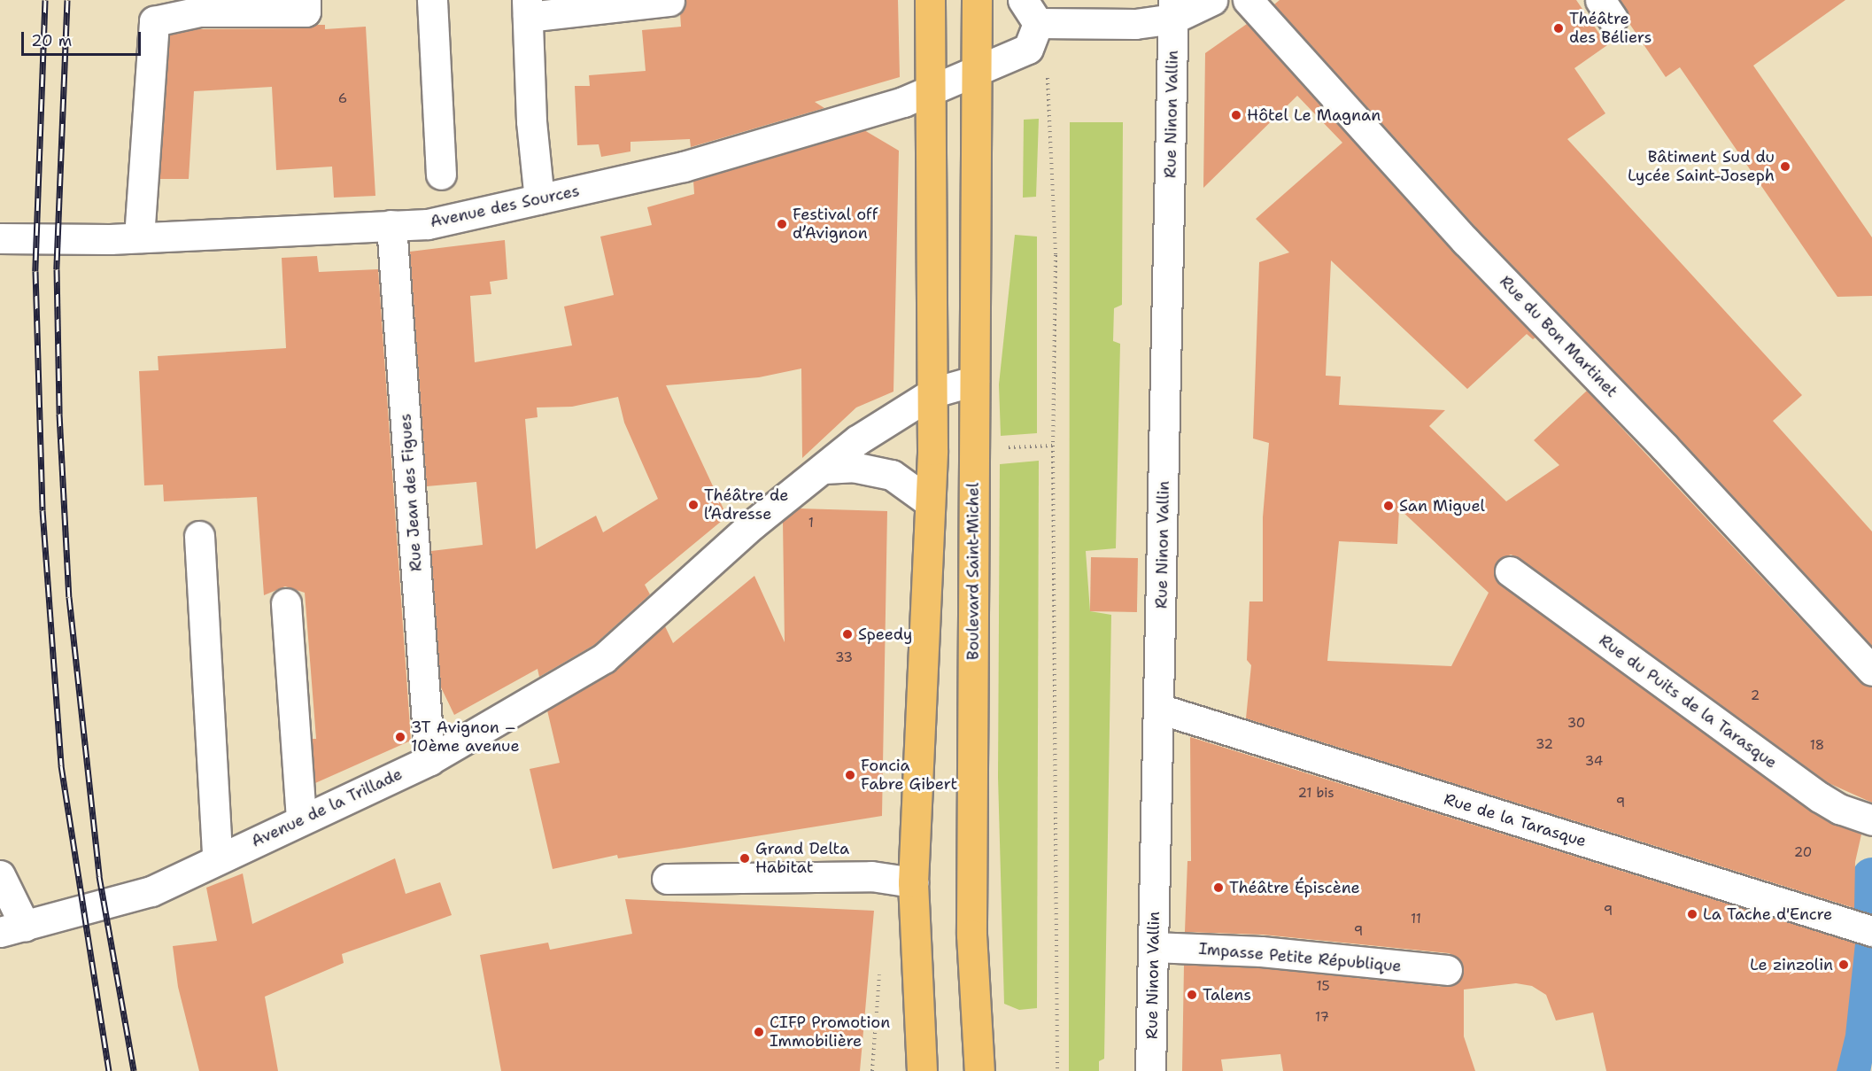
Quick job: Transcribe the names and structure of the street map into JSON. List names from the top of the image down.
{
  "streets": {
    "main road": ["Boulevard Saint-Michel"],
    "street": [
      "Rue Ninon Vallin",
      "Avenue des Sources",
      "Rue du Bon Martinet",
      "Rue Jean des Figues",
      "Rue du Puits de la Tarasque",
      "Avenue de la Trillade",
      "Rue de la Tarasque",
      "Impasse Petite République"
    ]
  },
  "crossings": [
    ["Rue Ninon Vallin", "Rue de la Tarasque"],
    ["Rue Ninon Vallin", "Impasse Petite République"],
    ["Avenue des Sources", "Rue Jean des Figues"],
    ["Rue Jean des Figues", "Avenue de la Trillade"],
    ["Boulevard Saint-Michel", "Avenue de la Trillade"]
  ],
  "places": [
    "Théâtre des Béliers",
    "Hôtel Le Magnan",
    "Bâtiment Sud du Lycée Saint-Joseph",
    "Festival off d’Avignon",
    "Théâtre de l’Adresse",
    "San Miguel",
    "Speedy",
    "3T Avignon – 10ème avenue",
    "Foncia Fabre Gibert",
    "Grand Delta Habitat",
    "Théâtre Épiscène",
    "La Tache d'Encre",
    "Le zinzolin",
    "Talens",
    "CIFP Promotion Immobilière"
  ],
  "house_numbers": [
    "6",
    "1",
    "33",
    "2",
    "30",
    "32",
    "18",
    "34",
    "21 bis",
    "9",
    "20",
    "9",
    "11",
    "9",
    "15",
    "17"
  ],
  "scale_bar": "20 m"
}
